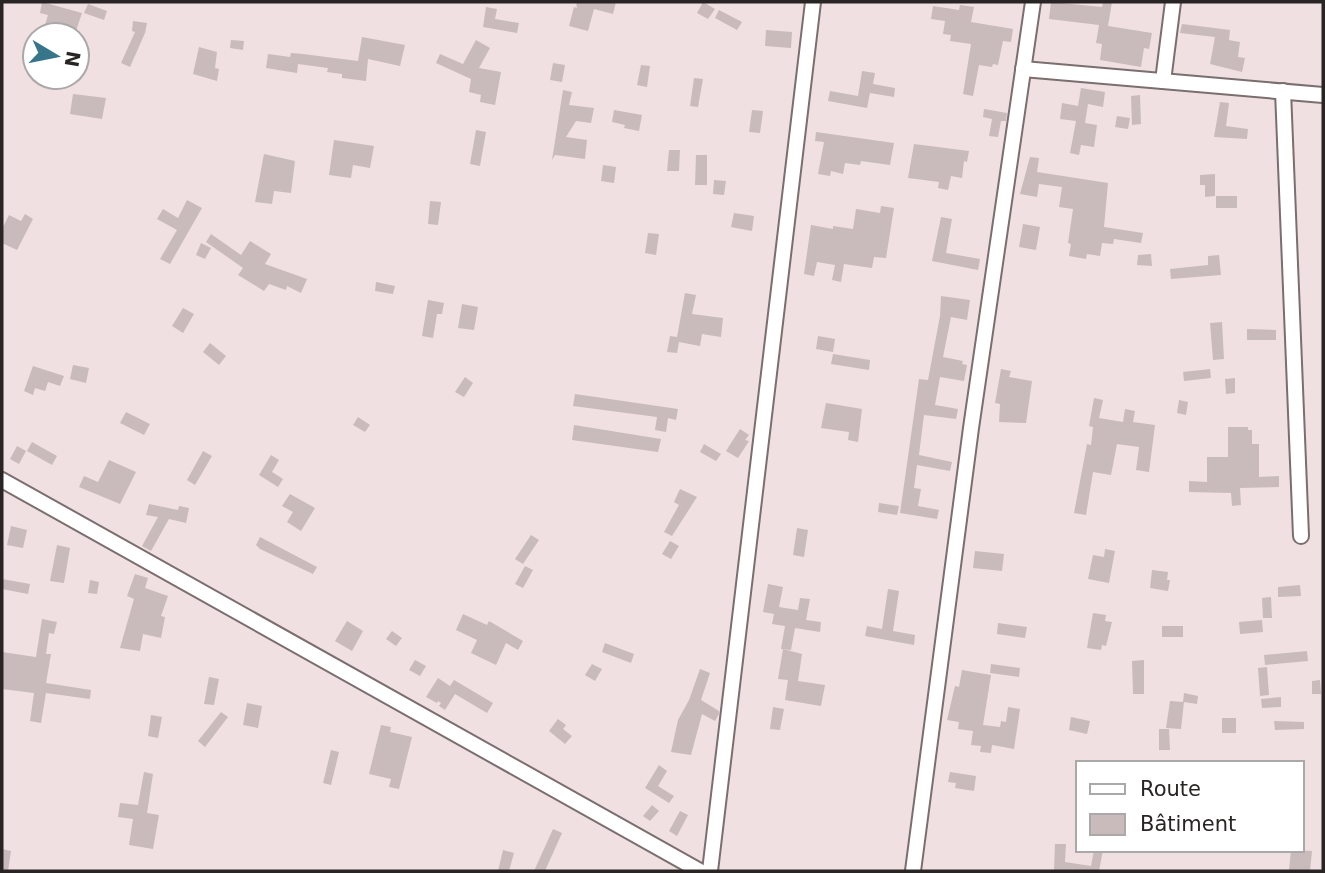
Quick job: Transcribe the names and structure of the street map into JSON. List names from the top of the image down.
{
  "legend": ["Route", "Bâtiment"],
  "north": "right"
}
